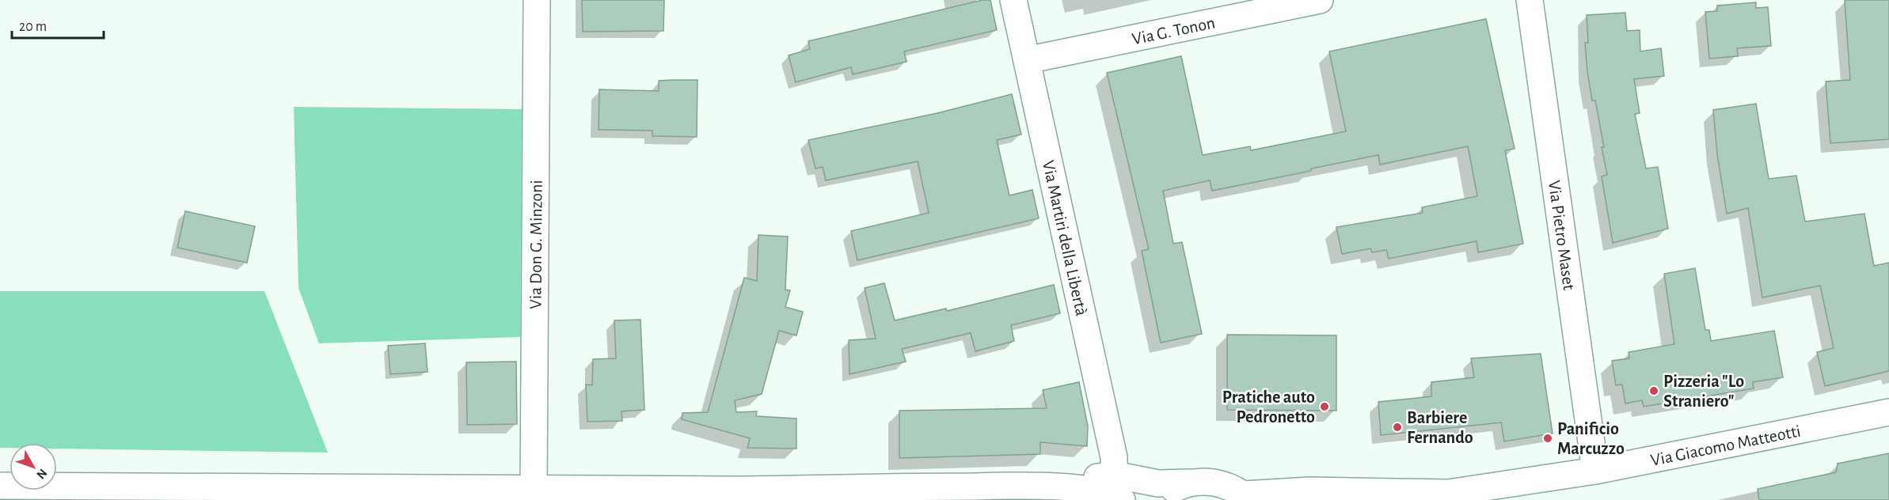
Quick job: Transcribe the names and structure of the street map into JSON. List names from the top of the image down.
{
  "streets": {
    "street": [
      "Via G. Tonon",
      "Via Pietro Maset",
      "Via Martiri della Libertà",
      "Via Don G. Minzoni",
      "Via Giacomo Matteotti"
    ]
  },
  "crossings": [
    ["Via G. Tonon", "Via Martiri della Libertà"],
    ["Via Pietro Maset", "Via Giacomo Matteotti"]
  ],
  "places": [
    "Pizzeria \"Lo Straniero\"",
    "Pratiche auto Pedronetto",
    "Barbiere Fernando",
    "Panificio Marcuzzo"
  ],
  "scale_bar": "20 m",
  "north": "bottom right"
}
